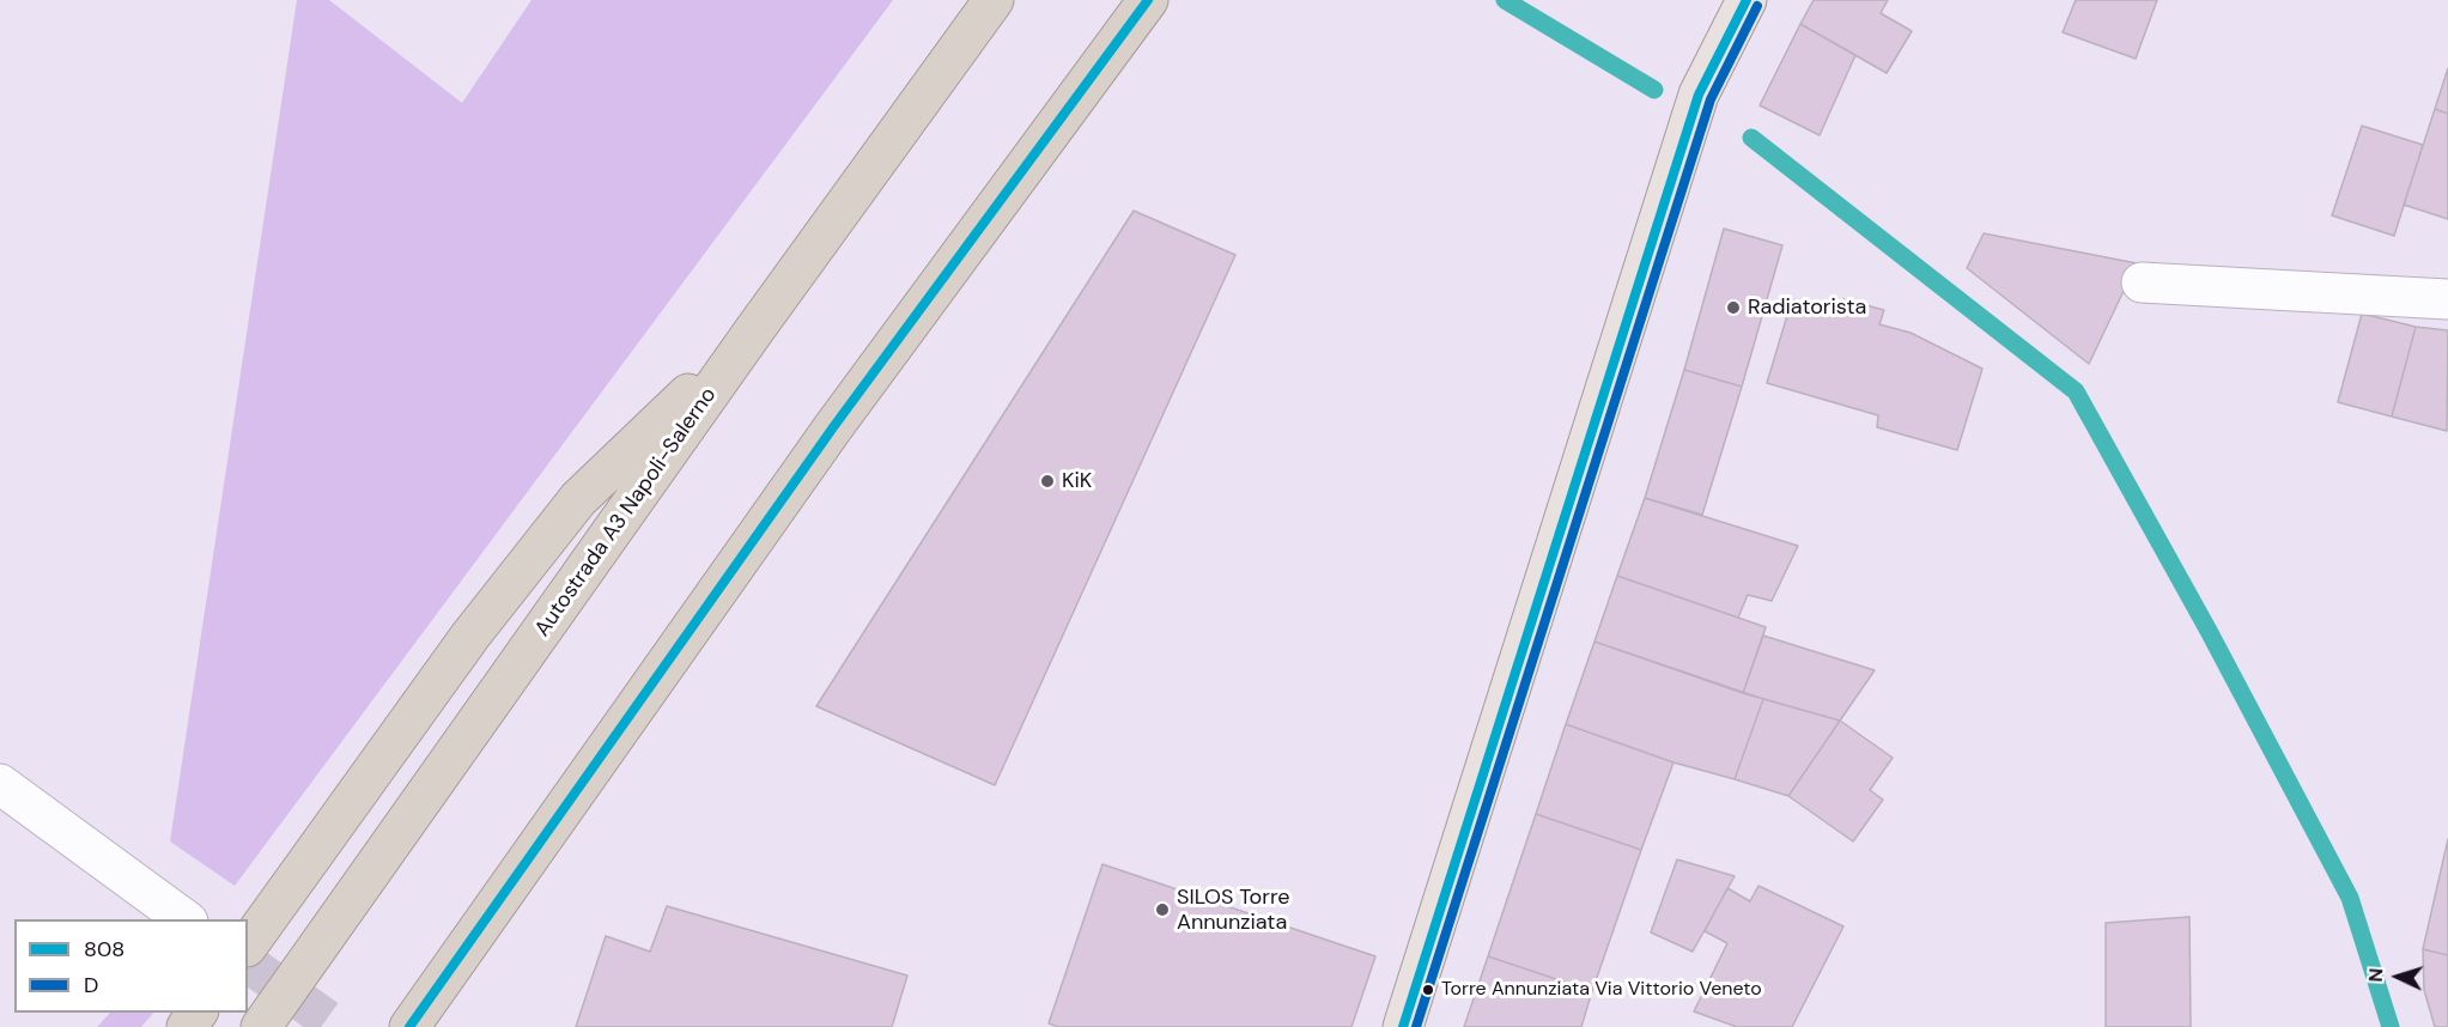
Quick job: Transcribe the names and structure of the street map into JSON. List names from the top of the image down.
{
  "streets": {
    "highway": ["Autostrada A3 Napoli-Salerno"]
  },
  "places": [
    "Radiatorista",
    "KiK",
    "SILOS Torre Annunziata",
    "Torre Annunziata Via Vittorio Veneto"
  ],
  "lines": ["transit line 808", "transit line D"],
  "legend": ["808", "D"],
  "north": "left"
}
